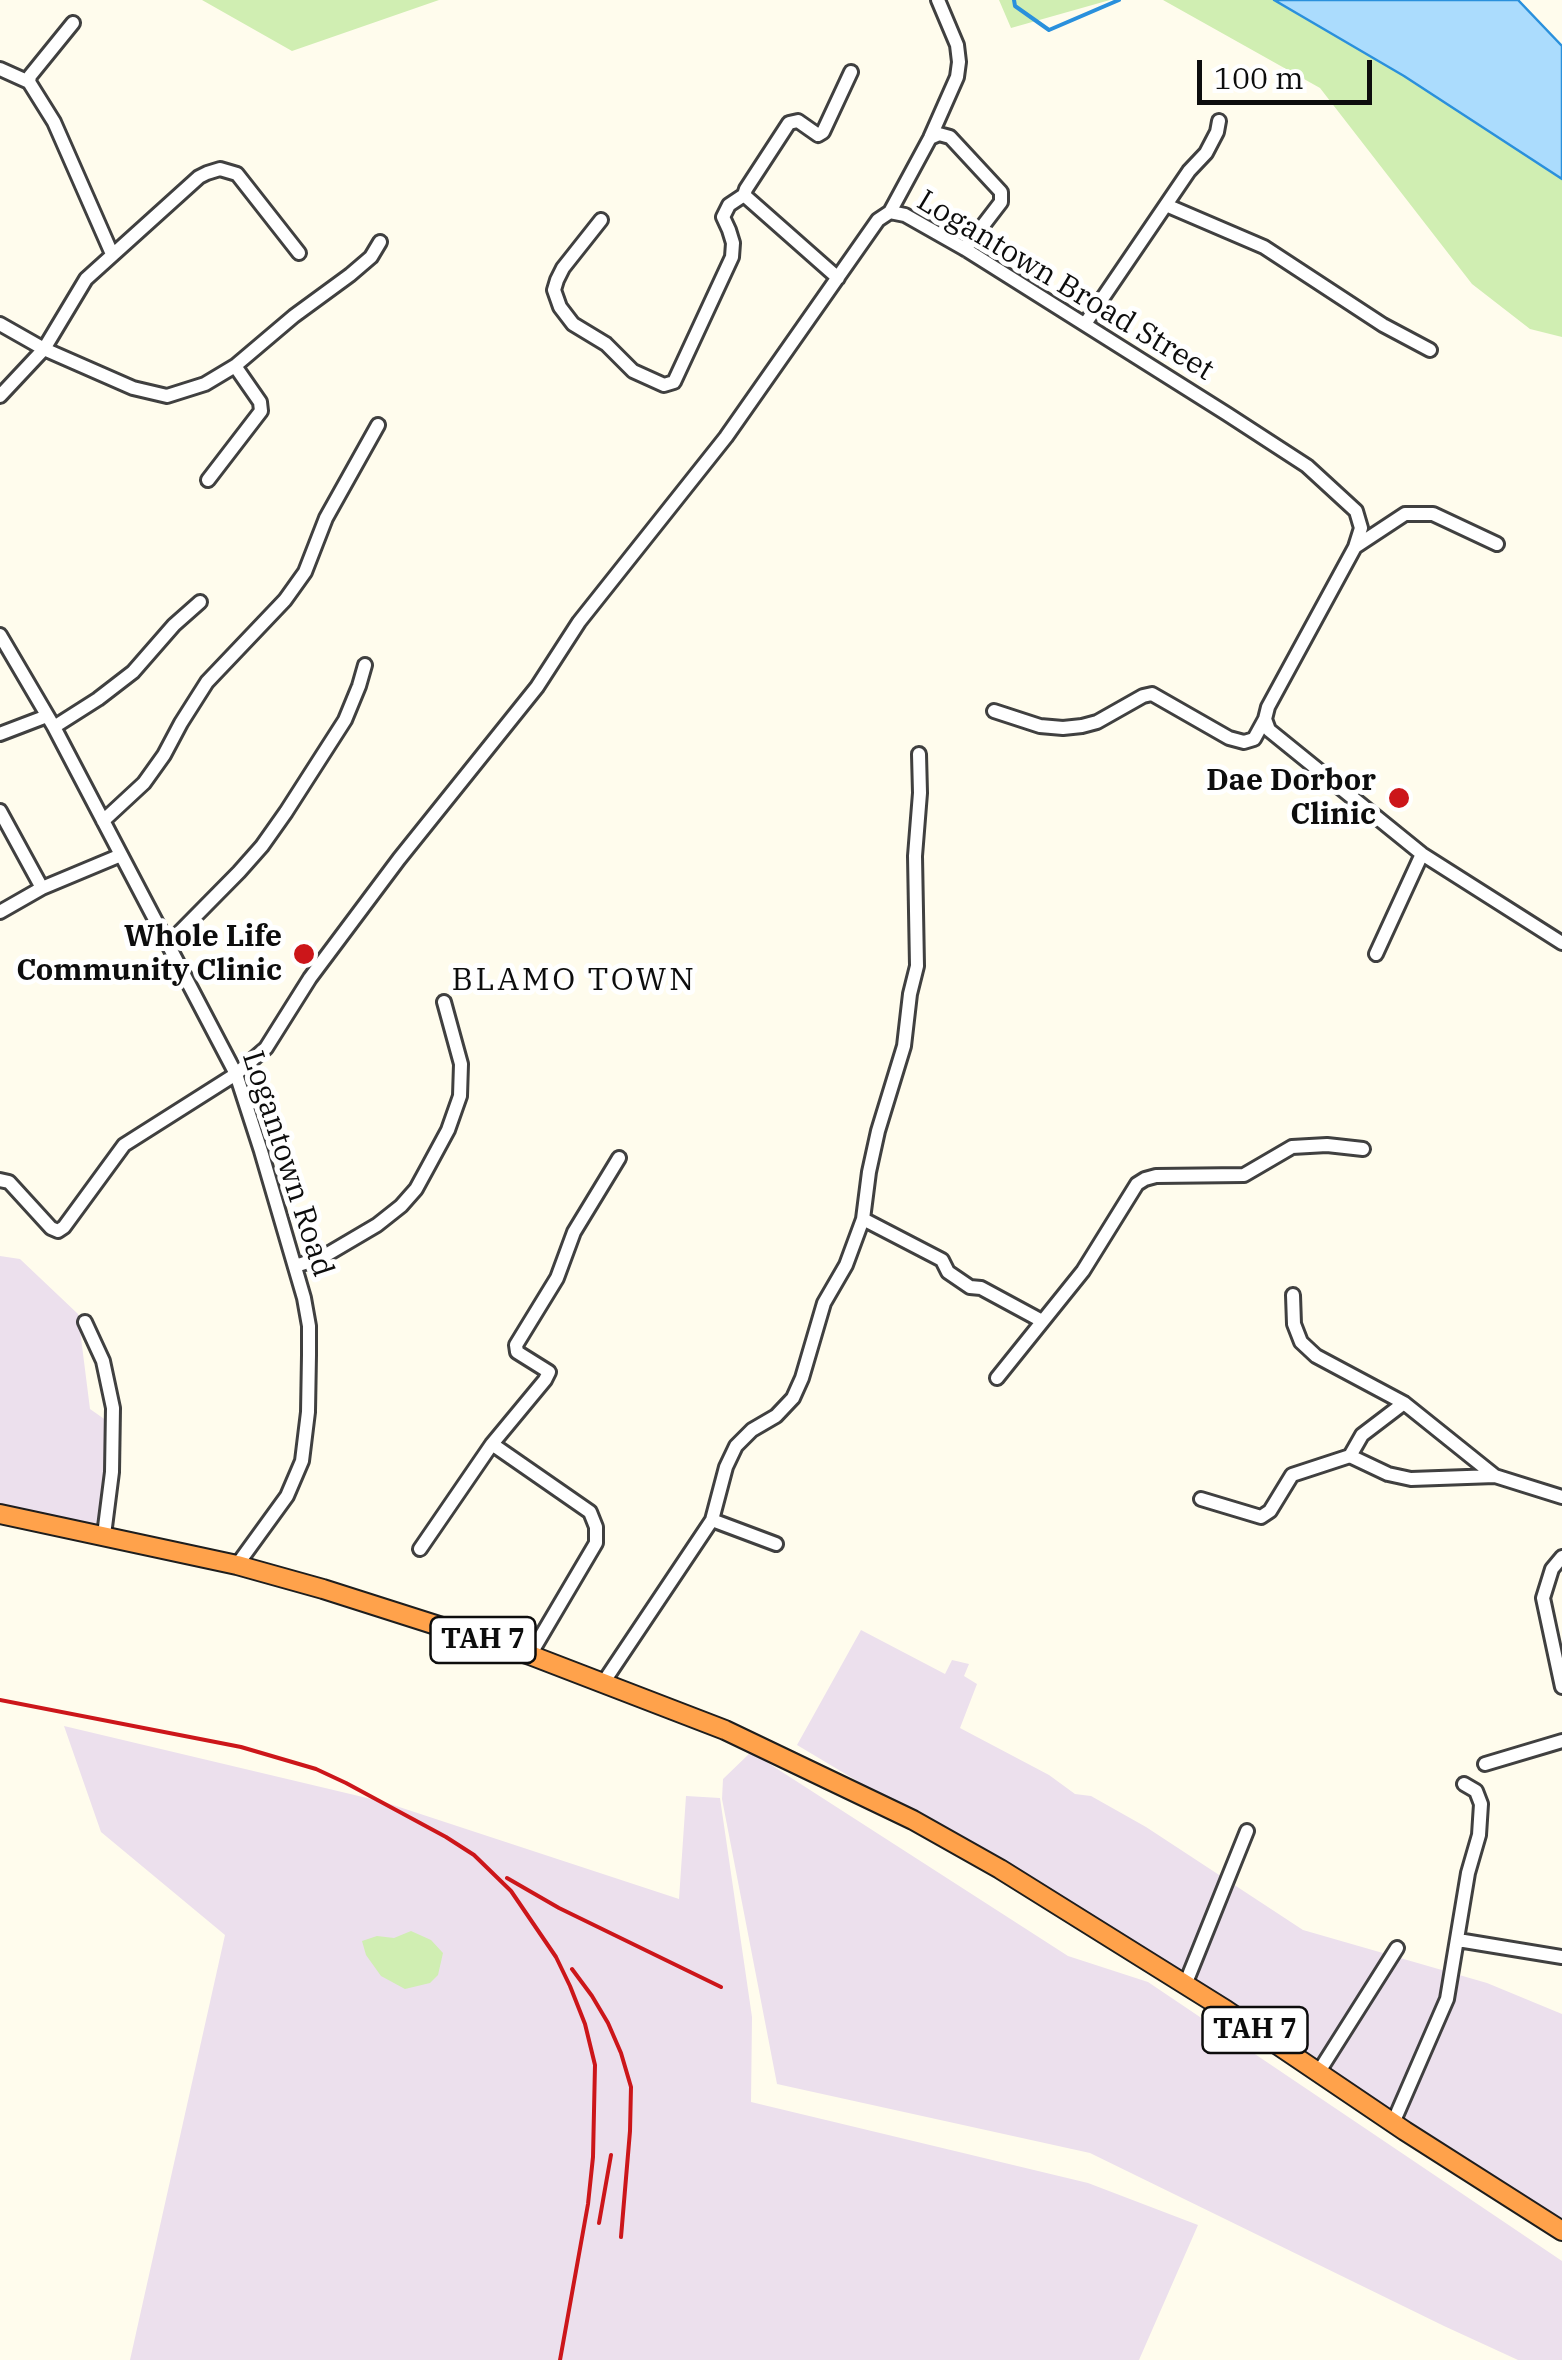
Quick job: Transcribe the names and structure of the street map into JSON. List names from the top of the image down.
{
  "streets": {
    "highway": ["TAH 7"],
    "street": ["Logantown Broad Street", "Logantown Road"]
  },
  "crossings": [
    ["Logantown Broad Street", "Logantown Road"],
    ["Logantown Road", "TAH 7"]
  ],
  "districts": ["BLAMO TOWN"],
  "places": ["Dae Dorbor Clinic", "Whole Life Community Clinic"],
  "scale_bar": "100 m"
}
